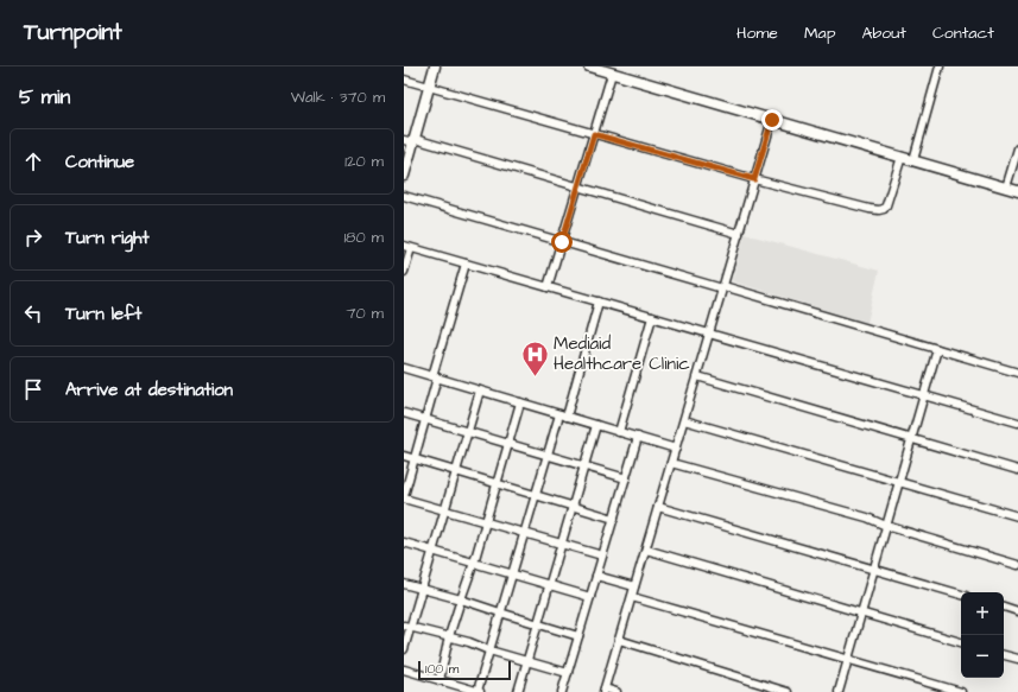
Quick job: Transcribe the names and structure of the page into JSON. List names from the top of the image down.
{
  "places": {
    "hospital": ["Mediaid Healthcare Clinic"]
  },
  "scale_bar": "100 m",
  "page": {
    "header": "Turnpoint",
    "nav": [
      "Home",
      "Map",
      "About",
      "Contact"
    ],
    "heading": ["5 min", "Walk · 370 m"],
    "list": [
      ["Continue", "120 m"],
      ["Turn right", "180 m"],
      ["Turn left", "70 m"],
      "Arrive at destination"
    ],
    "map_buttons": ["+", "−"],
    "scale": "100 m"
  }
}
